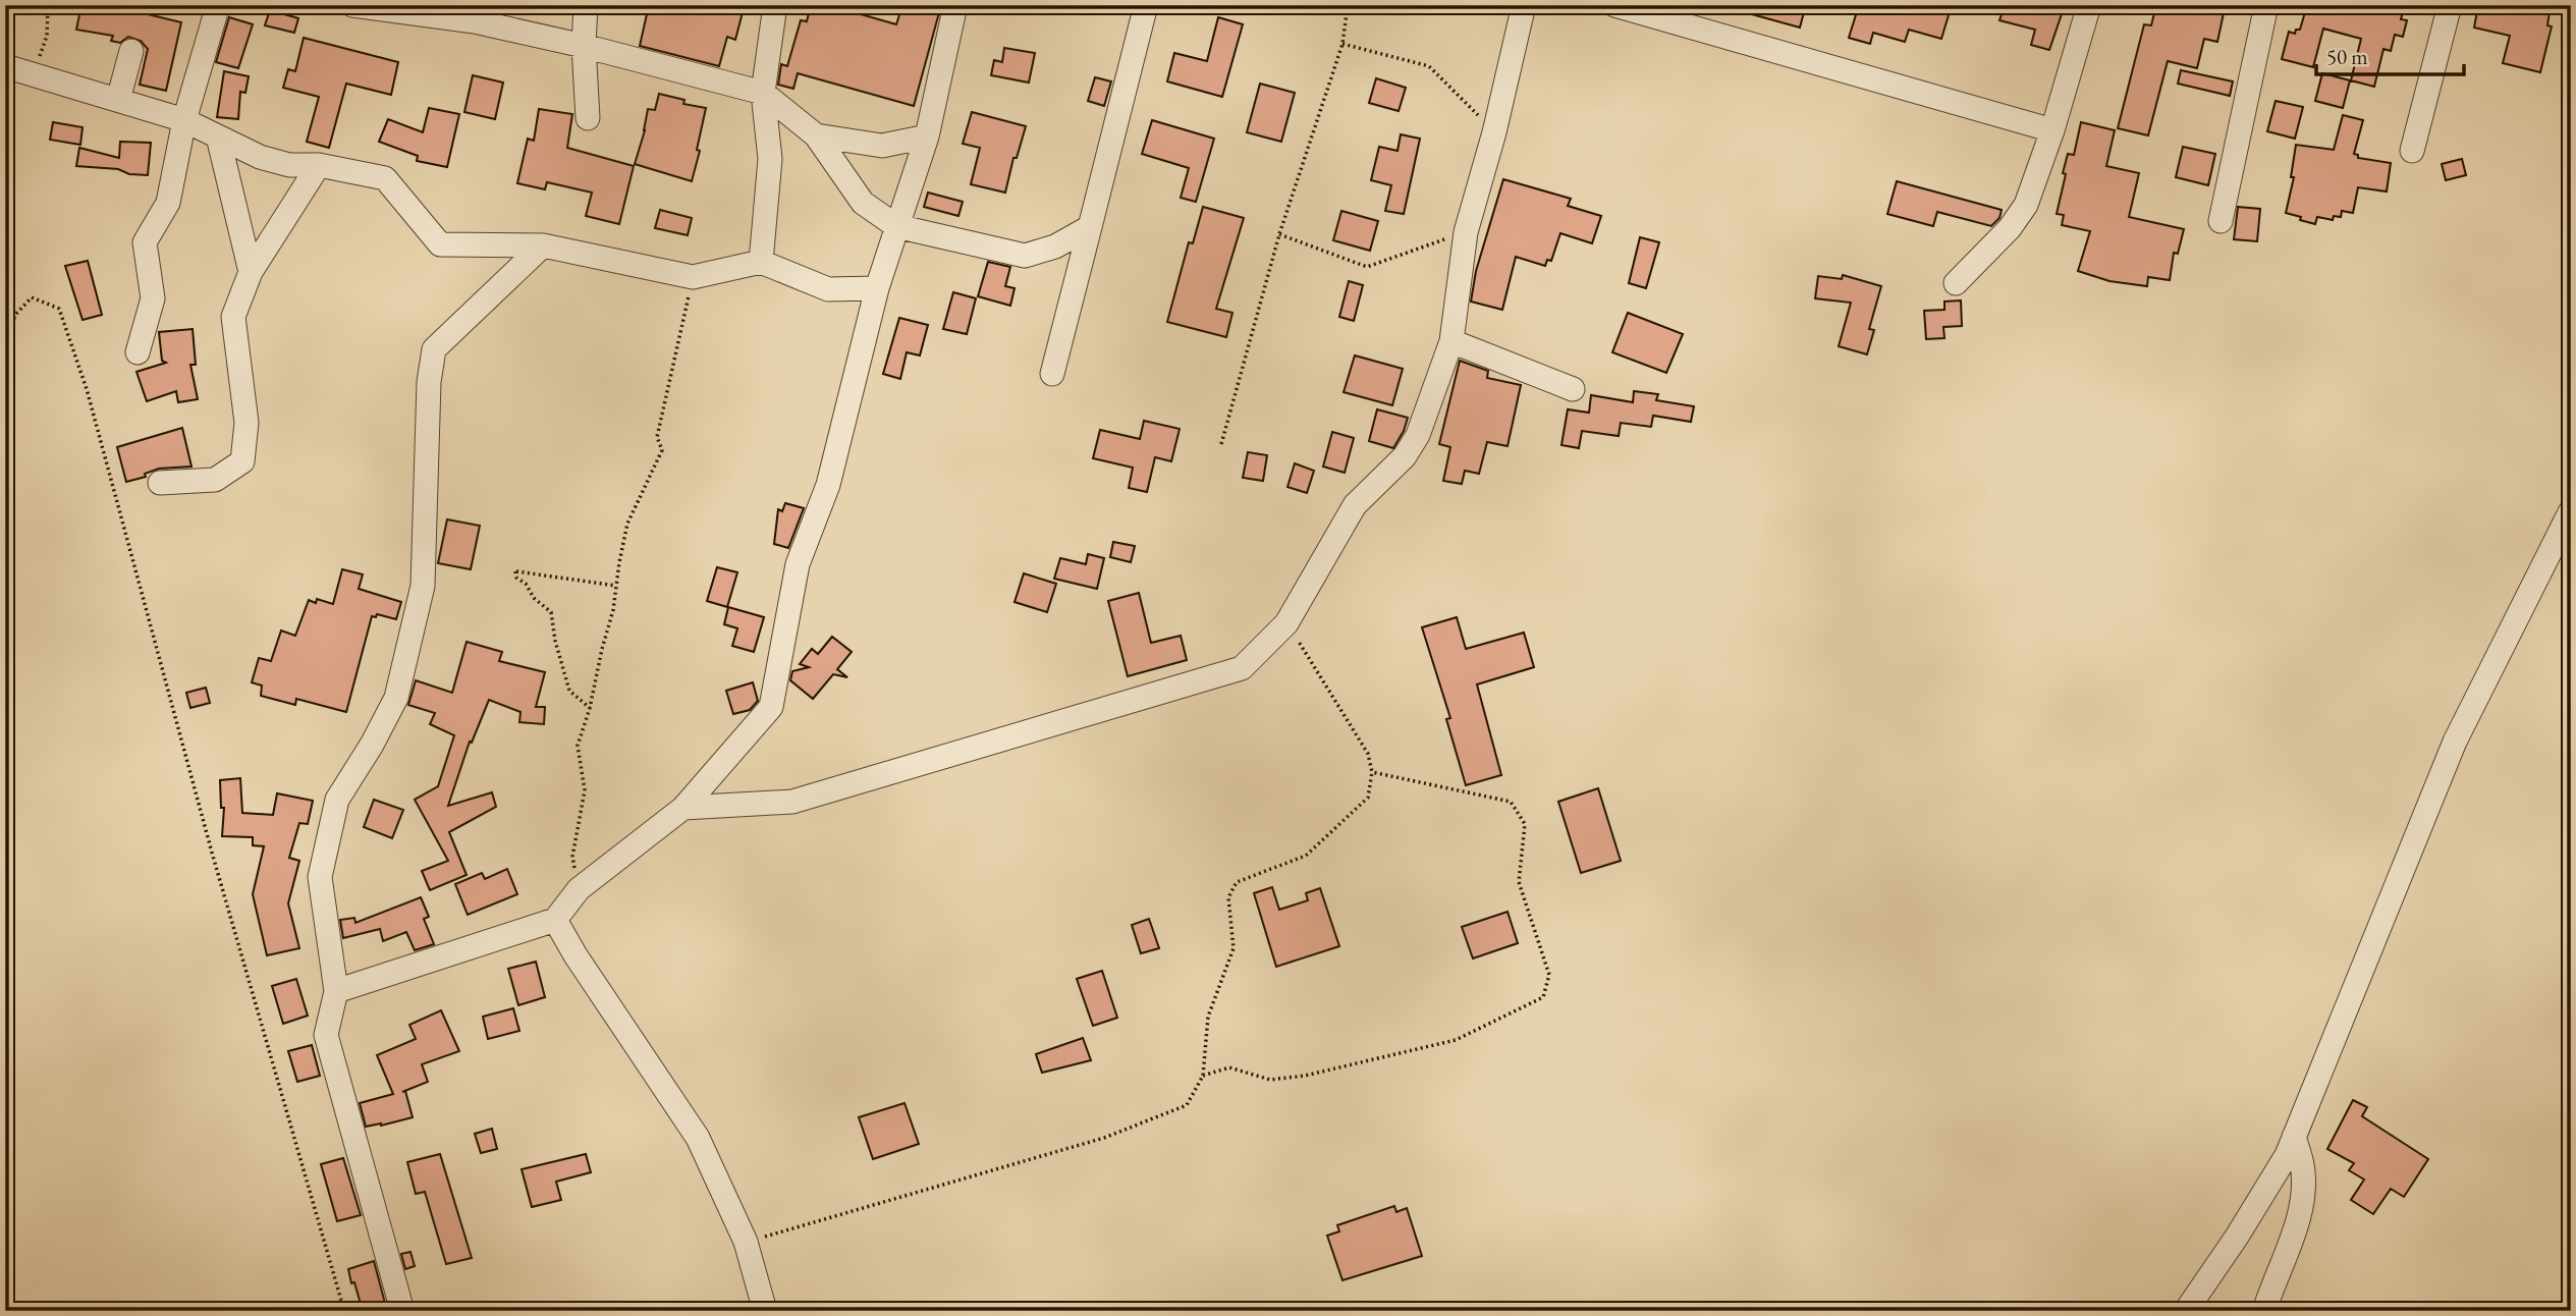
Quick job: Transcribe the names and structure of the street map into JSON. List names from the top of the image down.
{
  "scale_bar": "50 m"
}
